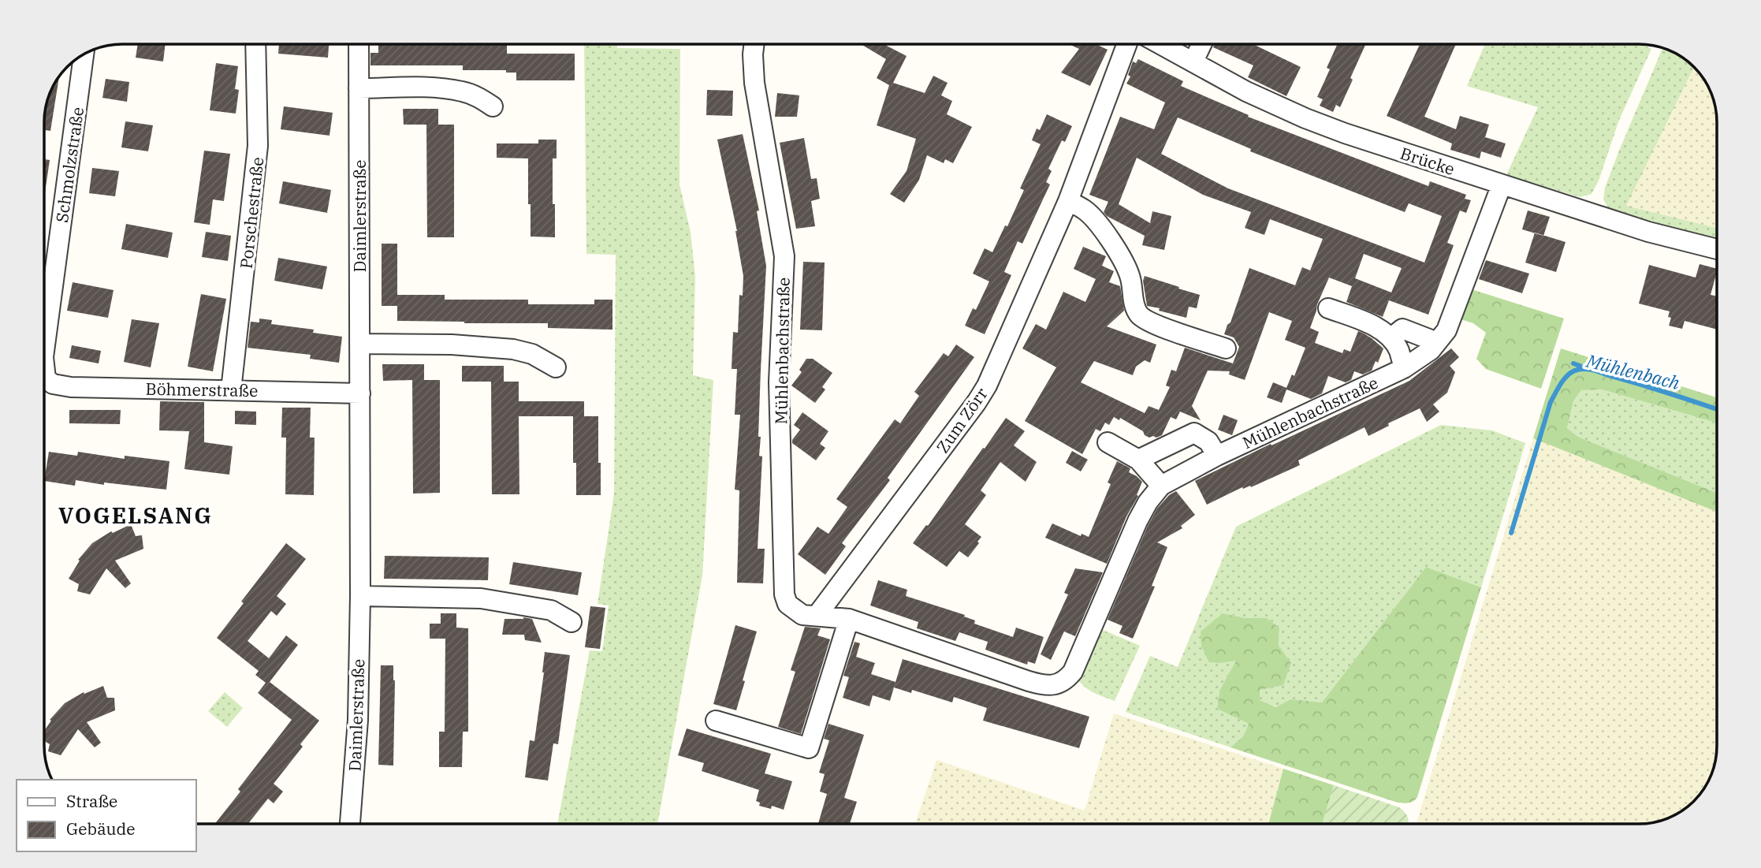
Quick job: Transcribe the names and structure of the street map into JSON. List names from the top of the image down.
{
  "streets": {
    "street": [
      "Brücke",
      "Schmolzstraße",
      "Porschestraße",
      "Daimlerstraße",
      "Mühlenbachstraße",
      "Böhmerstraße",
      "Zum Zörr"
    ]
  },
  "crossings": [
    ["Brücke", "Mühlenbachstraße"],
    ["Porschestraße", "Böhmerstraße"],
    ["Daimlerstraße", "Böhmerstraße"],
    ["Mühlenbachstraße", "Zum Zörr"]
  ],
  "districts": ["VOGELSANG"],
  "water": ["Mühlenbach"],
  "legend": ["Straße", "Gebäude"]
}
